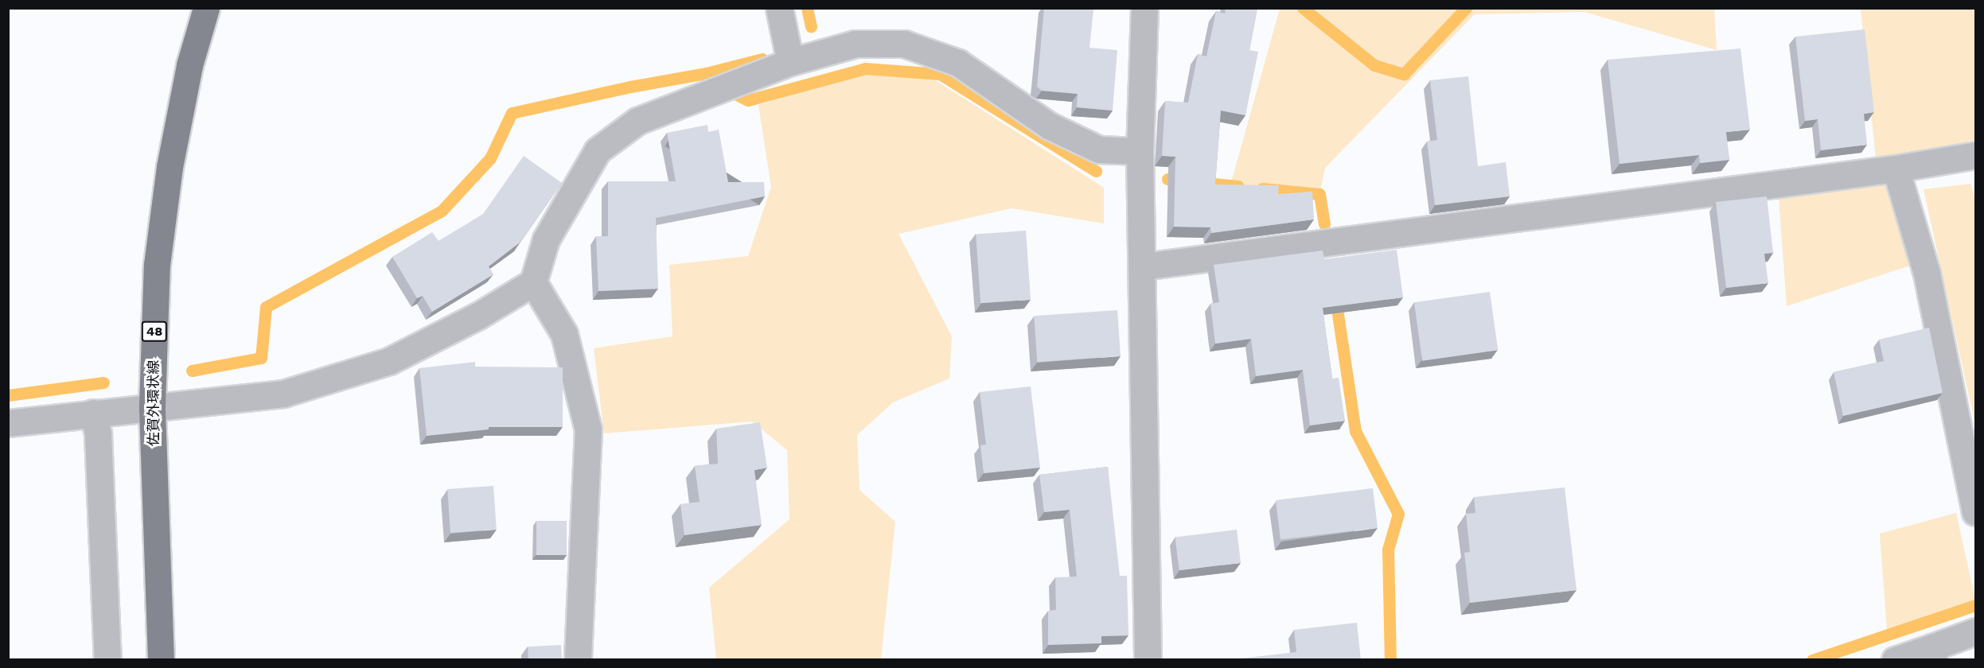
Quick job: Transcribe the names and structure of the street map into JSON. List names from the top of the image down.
{
  "streets": {
    "main road": ["48", "佐賀外環状線"]
  }
}
